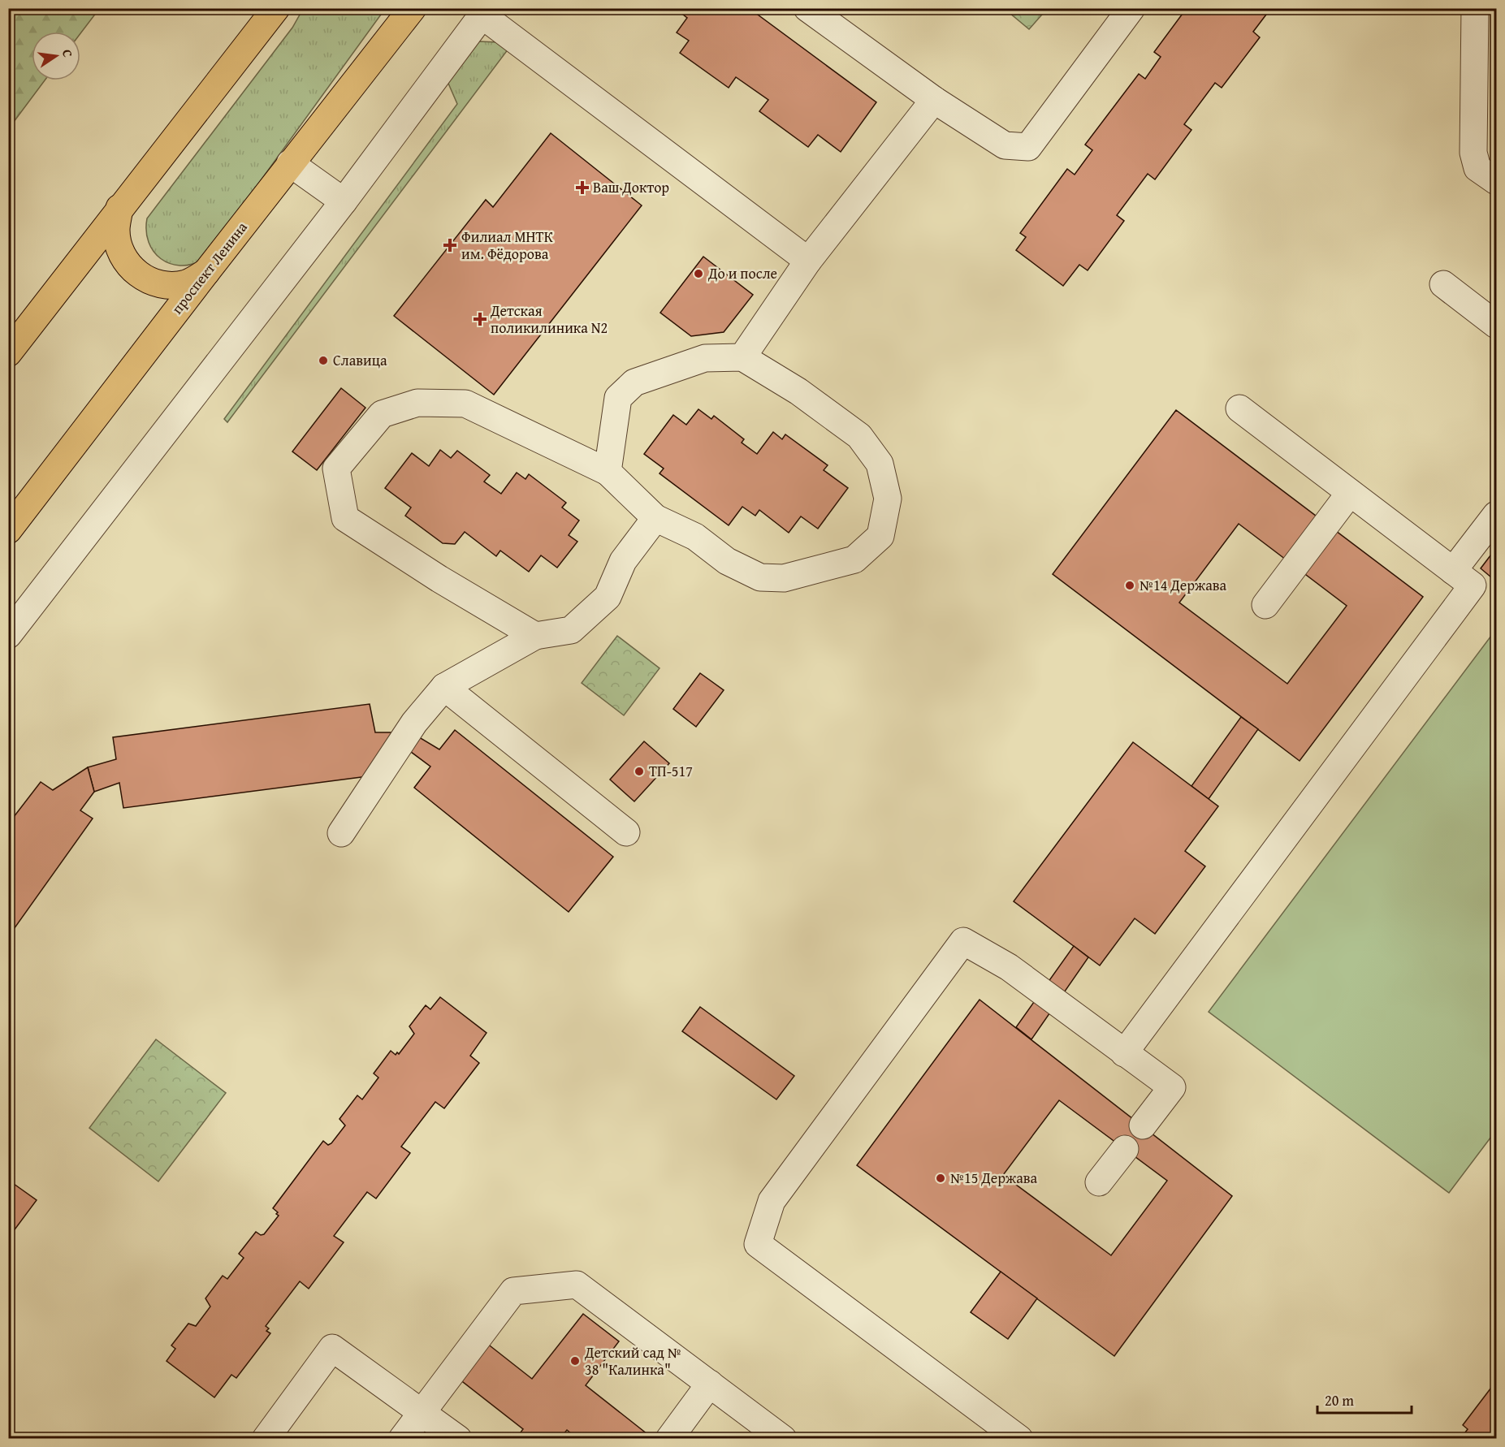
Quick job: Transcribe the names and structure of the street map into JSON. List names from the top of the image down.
{
  "streets": {
    "main road": ["проспект Ленина"]
  },
  "places": {
    "health": ["Ваш Доктор", "Филиал МНТК им. Фёдорова", "Детская поликилиника N2"],
    "other": [
      "До и после",
      "Славица",
      "№14 Держава",
      "ТП-517",
      "№15 Держава",
      "Детский сад № 38 \"Калинка\""
    ]
  },
  "scale_bar": "20 m",
  "north": "right"
}
